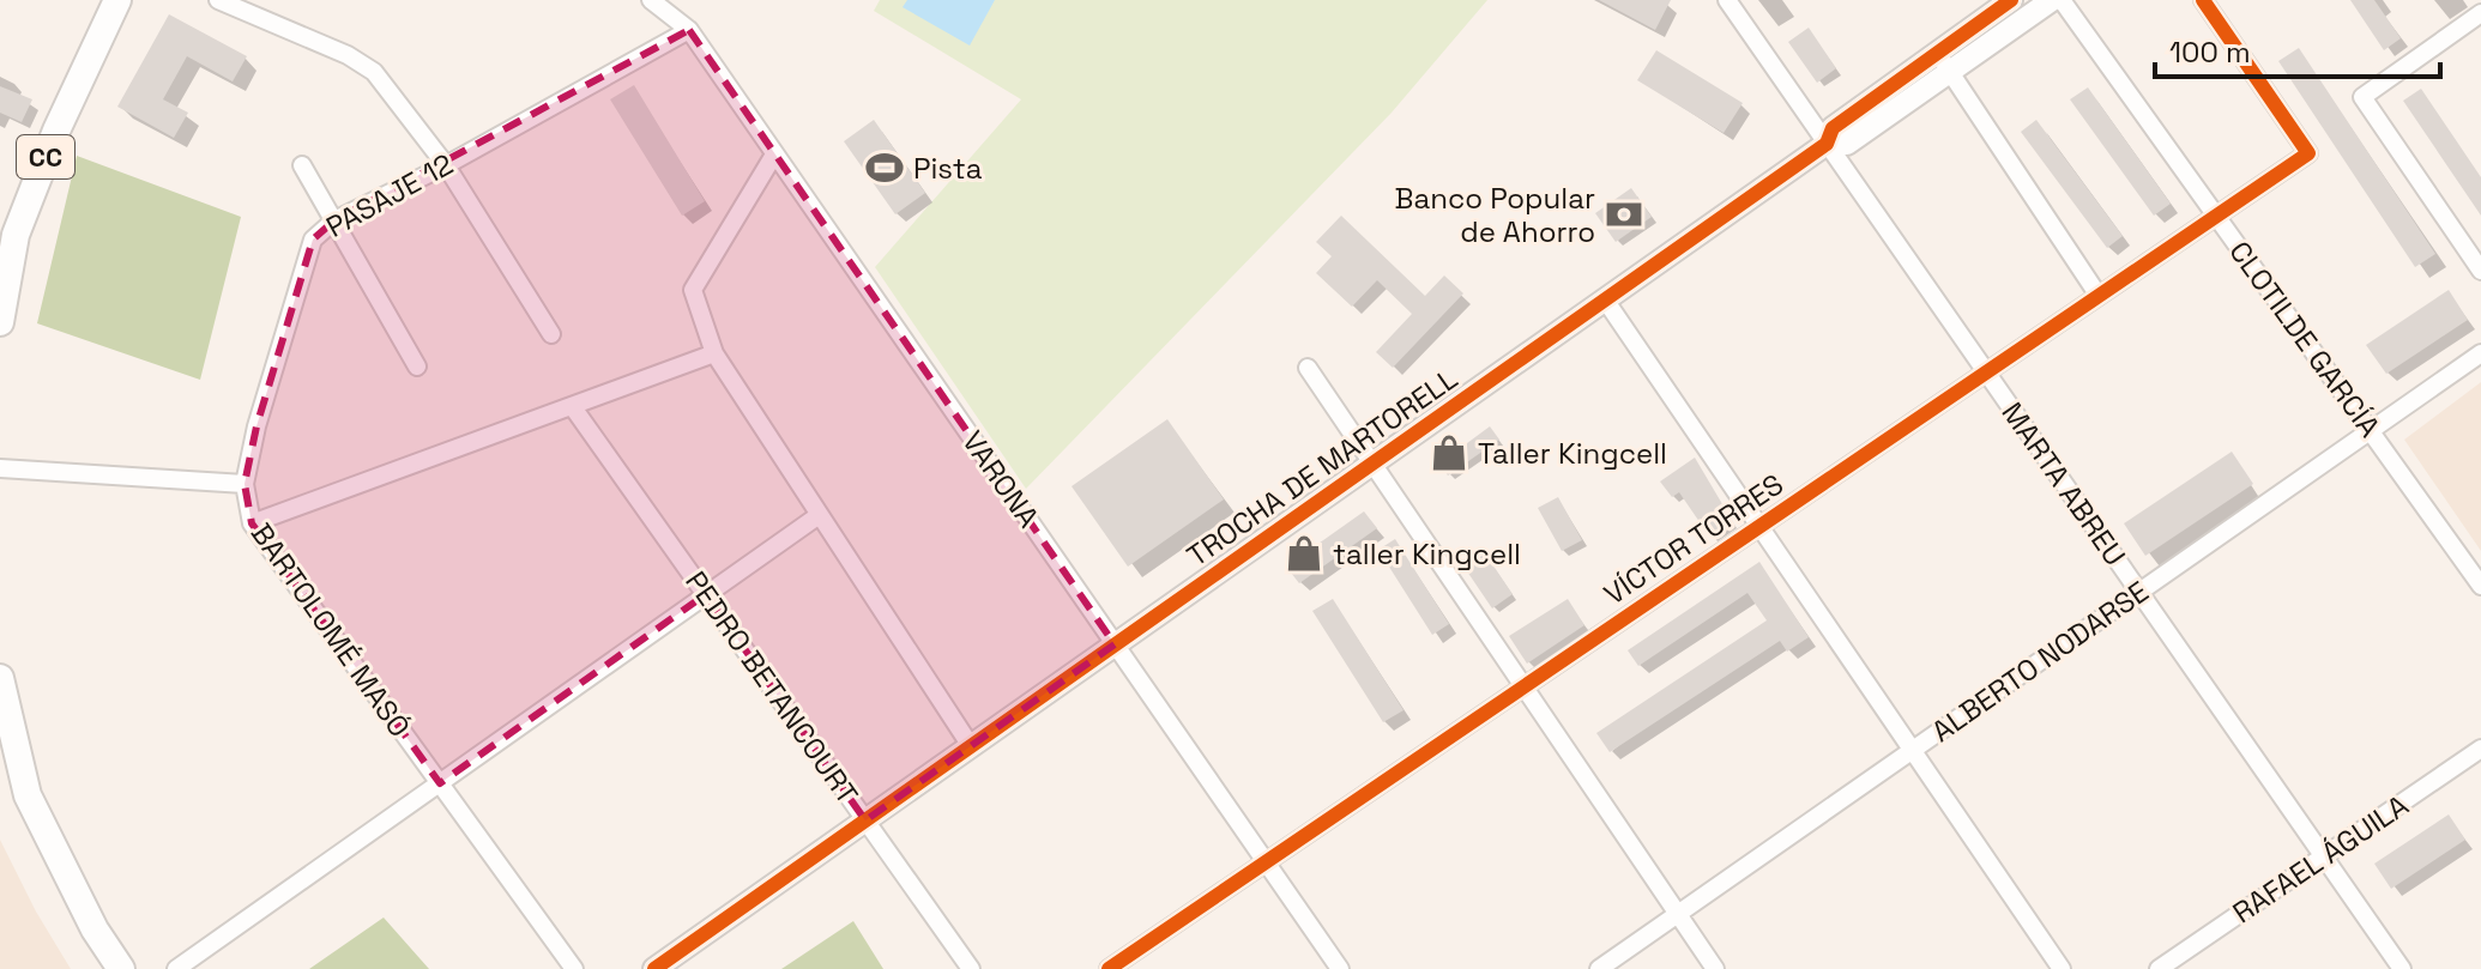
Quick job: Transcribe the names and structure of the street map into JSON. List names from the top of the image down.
{
  "streets": {
    "main road": ["CC"],
    "street": [
      "PASAJE 12",
      "CLOTILDE GARCÍA",
      "TROCHA DE MARTORELL",
      "VARONA",
      "MARTA ABREU",
      "VÍCTOR TORRES",
      "BARTOLOMÉ MASÓ",
      "ALBERTO NODARSE",
      "PEDRO BETANCOURT",
      "RAFAEL ÁGUILA"
    ]
  },
  "crossings": [
    ["PASAJE 12", "VARONA"],
    ["PASAJE 12", "BARTOLOMÉ MASÓ"],
    ["CLOTILDE GARCÍA", "VÍCTOR TORRES"],
    ["CLOTILDE GARCÍA", "ALBERTO NODARSE"],
    ["TROCHA DE MARTORELL", "VARONA"],
    ["TROCHA DE MARTORELL", "MARTA ABREU"],
    ["TROCHA DE MARTORELL", "PEDRO BETANCOURT"],
    ["VARONA", "VÍCTOR TORRES"],
    ["MARTA ABREU", "VÍCTOR TORRES"],
    ["MARTA ABREU", "ALBERTO NODARSE"],
    ["MARTA ABREU", "RAFAEL ÁGUILA"]
  ],
  "places": {
    "sports": ["Pista"],
    "bank": ["Banco Popular de Ahorro"],
    "shop": ["Taller Kingcell", "taller Kingcell"]
  },
  "scale_bar": "100 m"
}
